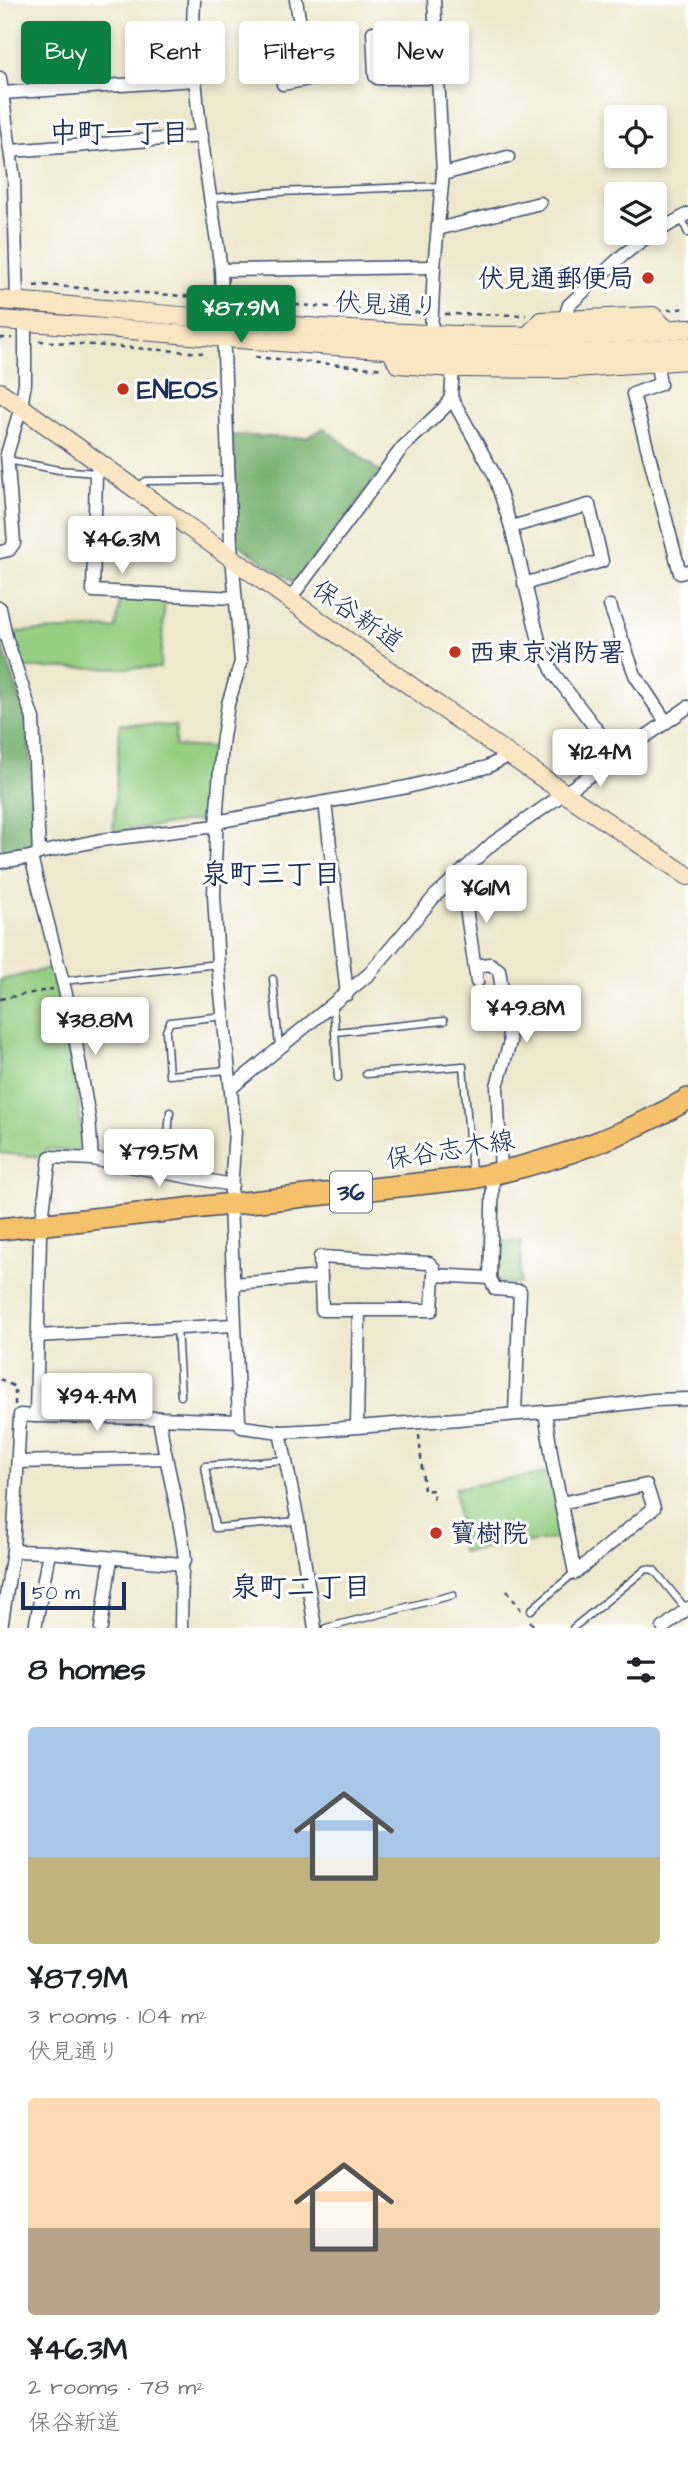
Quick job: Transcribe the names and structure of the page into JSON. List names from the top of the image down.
{
  "streets": {
    "main road": [
      "伏見通り",
      "保谷新道",
      "保谷志木線",
      "36"
    ]
  },
  "districts": ["中町一丁目", "泉町三丁目", "泉町二丁目"],
  "places": [
    "伏見通郵便局",
    "ENEOS",
    "西東京消防署",
    "寶樹院"
  ],
  "scale_bar": "50 m",
  "page": {
    "chip": [
      "Buy",
      "Rent",
      "Filters",
      "New"
    ],
    "price": [
      "¥87.9M",
      "¥46.3M",
      "¥124M",
      "¥61M",
      "¥49.8M",
      "¥38.8M",
      "¥79.5M",
      "¥94.4M"
    ],
    "scale": "50 m",
    "heading": "8 homes",
    "list": [
      {
        "name": "¥87.9M",
        "note": "3 rooms · 104 m² · 伏見通り"
      },
      {
        "name": "¥46.3M",
        "note": "2 rooms · 78 m² · 保谷新道"
      }
    ]
  }
}
